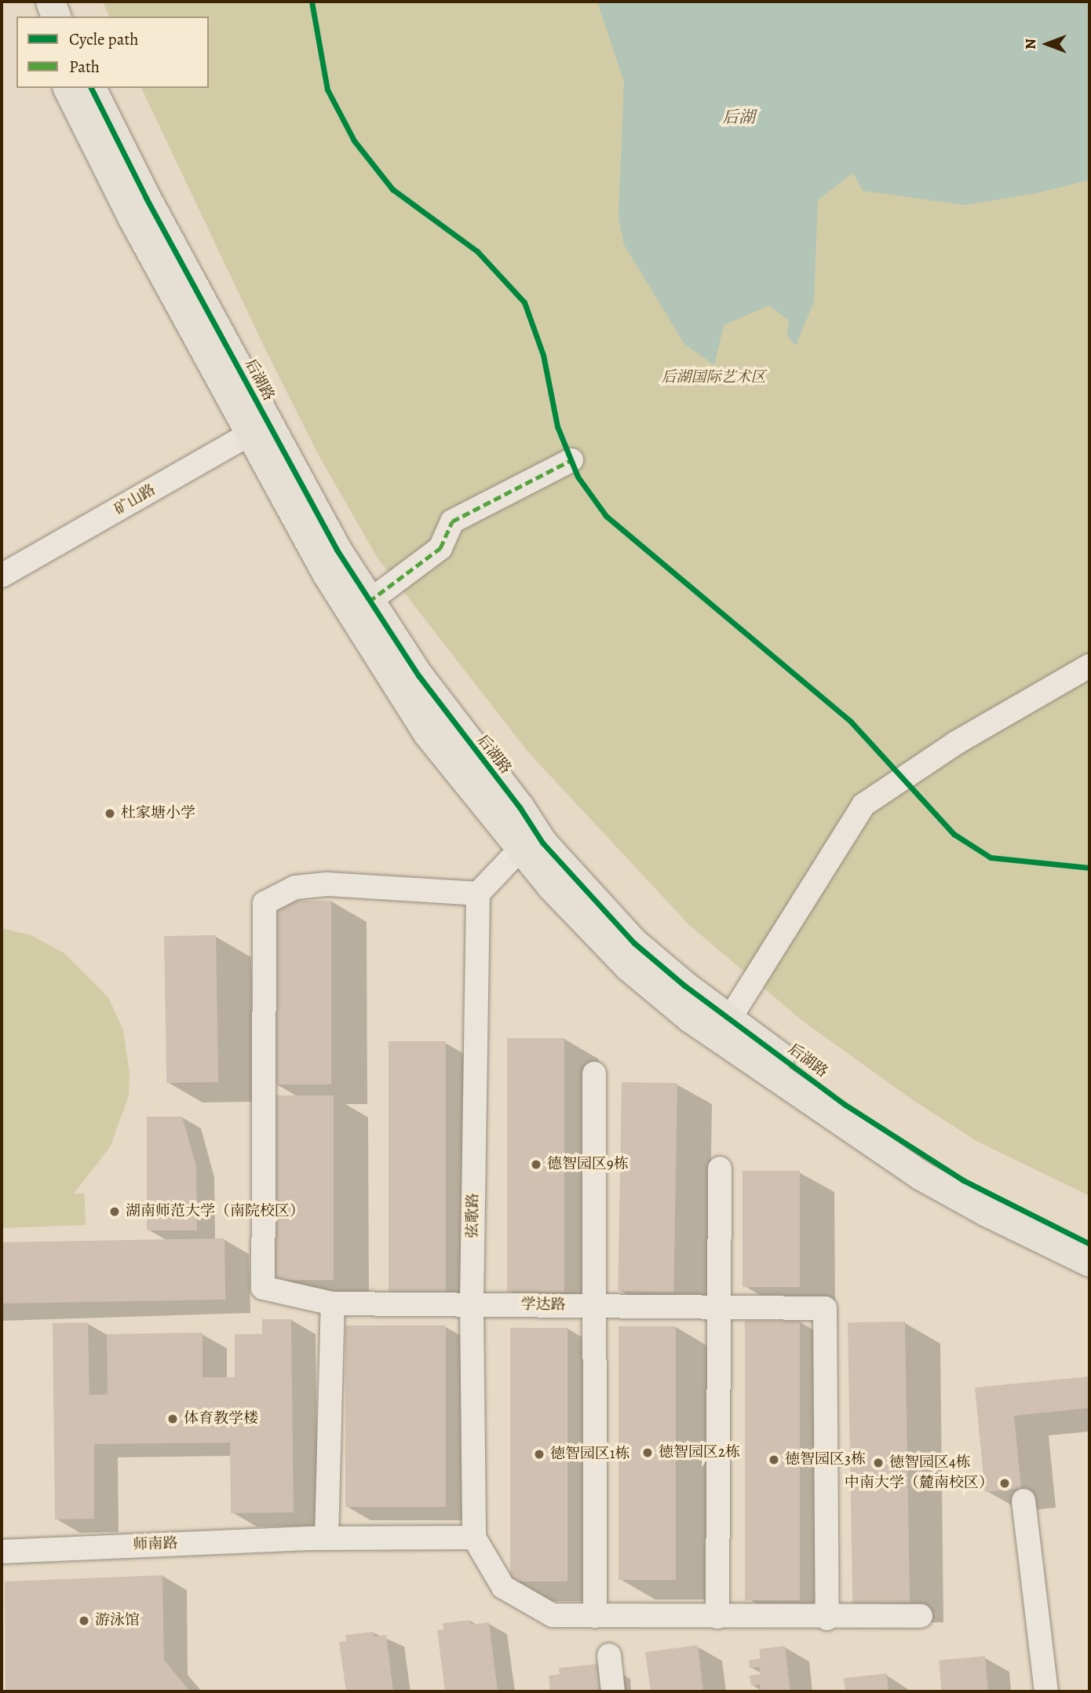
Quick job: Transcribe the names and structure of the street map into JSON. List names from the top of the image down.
{
  "streets": {
    "main road": ["后湖路"],
    "street": [
      "矿山路",
      "弦歌路",
      "学达路",
      "师南路"
    ]
  },
  "crossings": [
    ["后湖路", "矿山路"],
    ["弦歌路", "学达路"],
    ["弦歌路", "师南路"]
  ],
  "water": ["后湖"],
  "parks": ["后湖国际艺术区"],
  "places": [
    "杜家塘小学",
    "德智园区9栋",
    "湖南师范大学（南院校区）",
    "体育教学楼",
    "徳智园区2栋",
    "徳智园区1栋",
    "徳智园区3栋",
    "徳智园区4栋",
    "中南大学（麓南校区）",
    "游泳馆"
  ],
  "legend": ["Cycle path", "Path"],
  "north": "left"
}
